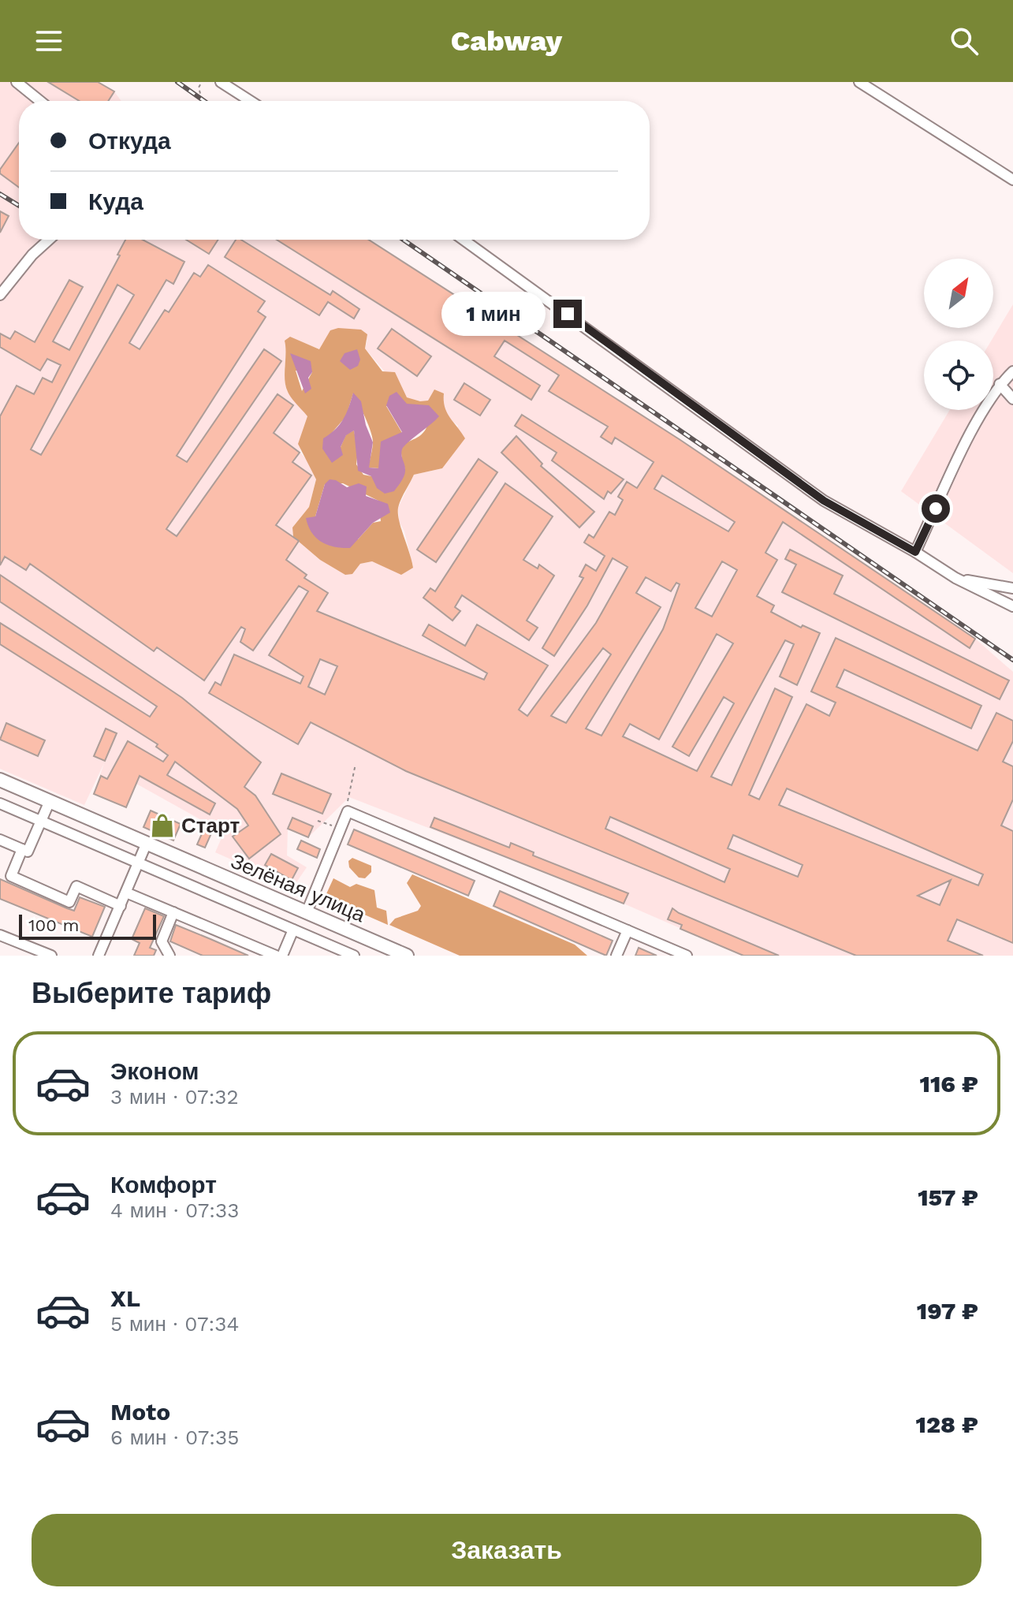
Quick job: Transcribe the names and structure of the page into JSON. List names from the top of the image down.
{
  "streets": {
    "main road": ["Зелёная улица"]
  },
  "places": {
    "shop": ["Старт"]
  },
  "scale_bar": "100 m",
  "north": "top right",
  "page": {
    "header": "Cabway",
    "banner": ["Откуда", "Куда"],
    "bubble": "1 мин",
    "scale": "100 m",
    "heading": "Выберите тариф",
    "list": [
      {
        "name": "Эконом",
        "note": "3 мин · 07:32",
        "value": "116 ₽"
      },
      {
        "name": "Комфорт",
        "note": "4 мин · 07:33",
        "value": "157 ₽"
      },
      {
        "name": "XL",
        "note": "5 мин · 07:34",
        "value": "197 ₽"
      },
      {
        "name": "Moto",
        "note": "6 мин · 07:35",
        "value": "128 ₽"
      }
    ],
    "buttons": "Заказать"
  }
}
